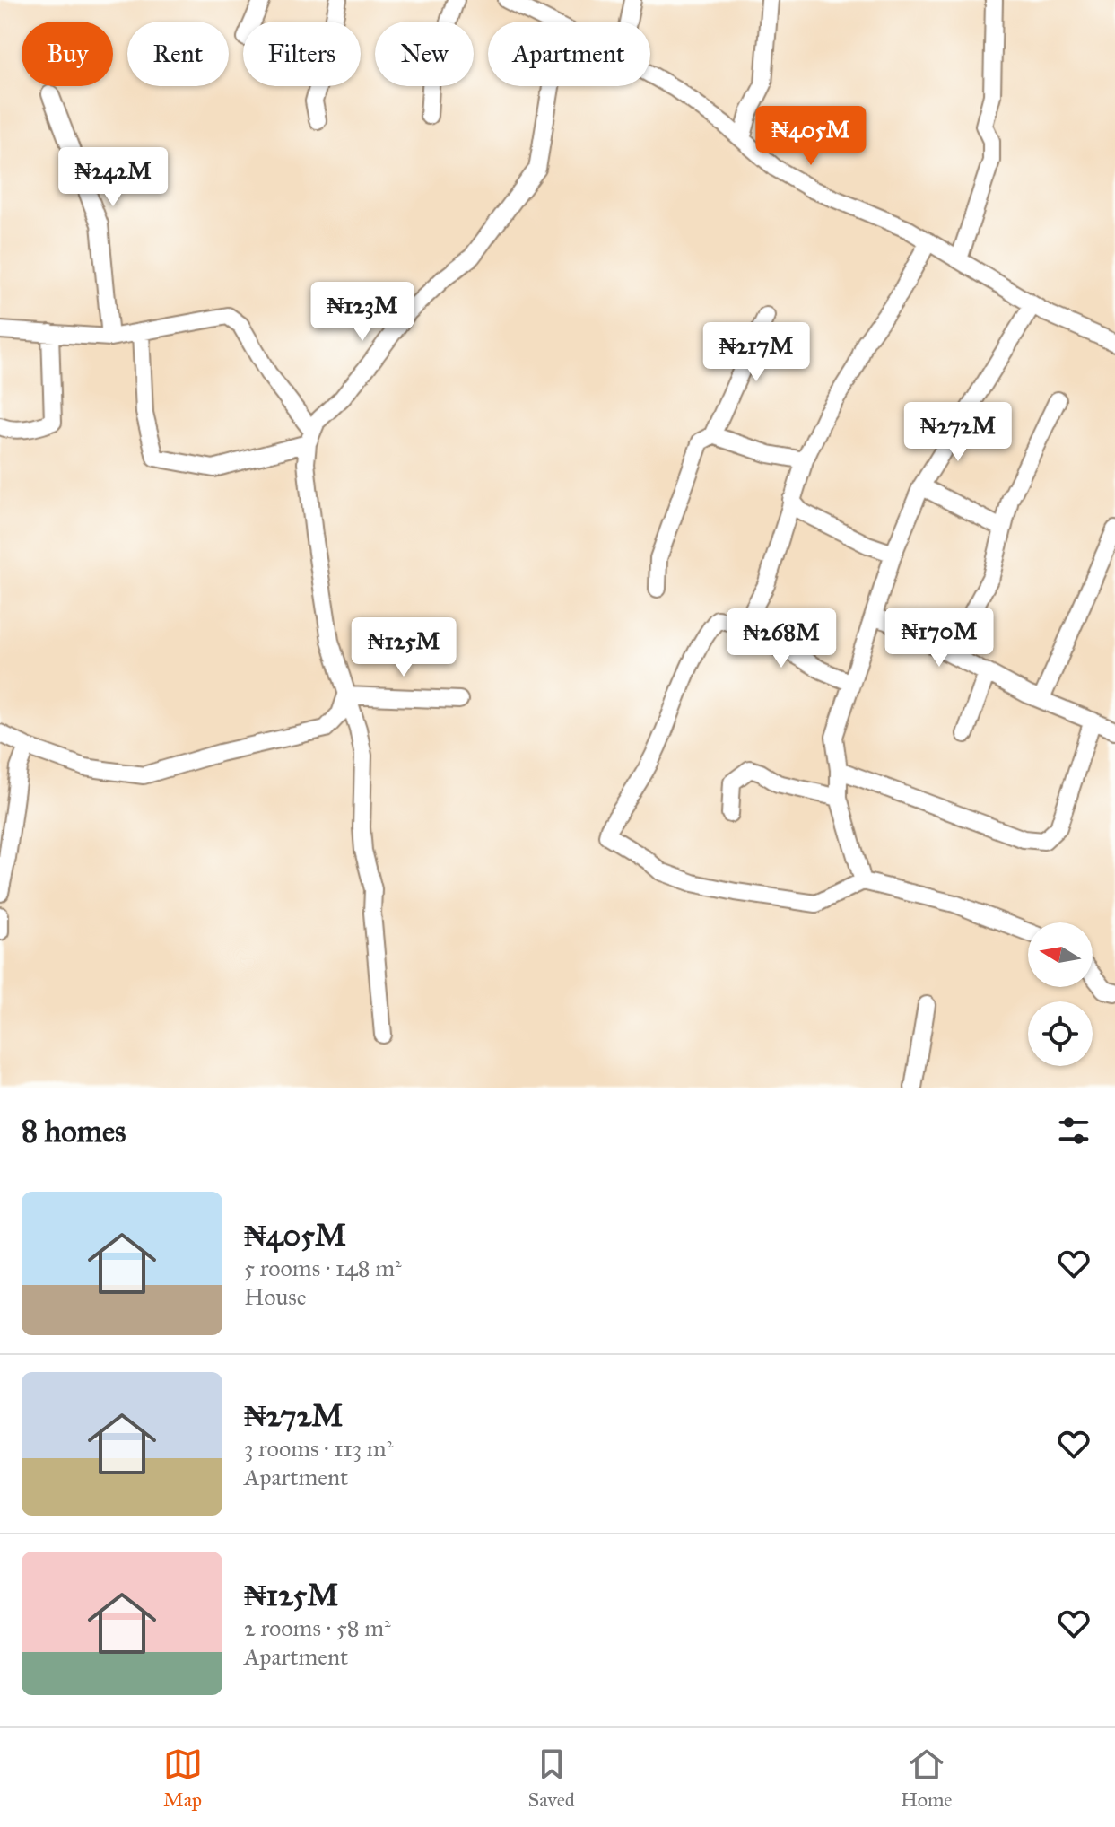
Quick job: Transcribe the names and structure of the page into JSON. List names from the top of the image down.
{
  "north": "left",
  "page": {
    "chip": [
      "Buy",
      "Rent",
      "Filters",
      "New",
      "Apartment"
    ],
    "price": [
      "₦405M",
      "₦242M",
      "₦123M",
      "₦217M",
      "₦272M",
      "₦170M",
      "₦268M",
      "₦125M"
    ],
    "heading": "8 homes",
    "list": [
      {
        "name": "₦405M",
        "note": "5 rooms · 148 m² · House"
      },
      {
        "name": "₦272M",
        "note": "3 rooms · 113 m² · Apartment"
      },
      {
        "name": "₦125M",
        "note": "2 rooms · 58 m² · Apartment"
      }
    ],
    "tabs": ["Map", "Saved", "Home"]
  }
}
